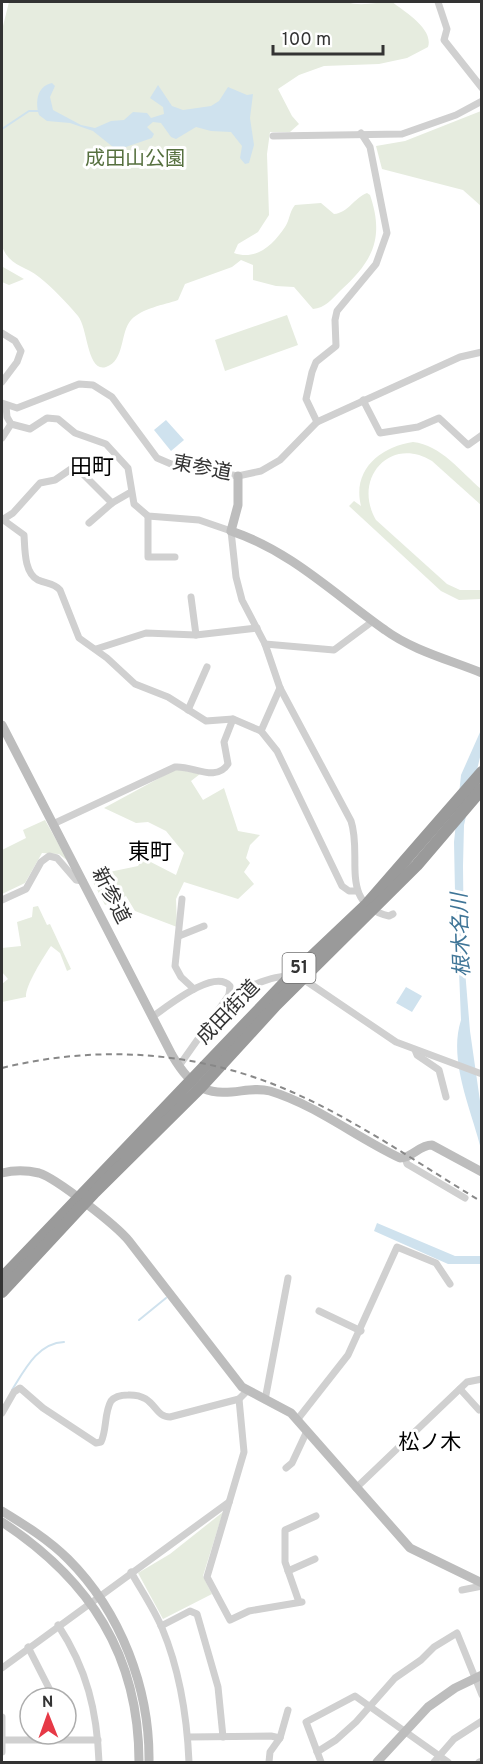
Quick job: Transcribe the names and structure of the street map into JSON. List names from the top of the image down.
{
  "streets": {
    "highway": ["51", "成田街道"],
    "street": ["東参道", "新参道"]
  },
  "crossings": [
    ["新参道", "成田街道"]
  ],
  "districts": ["田町", "東町", "松ノ木"],
  "water": ["根木名川"],
  "parks": ["成田山公園"],
  "scale_bar": "100 m",
  "north": "top"
}
